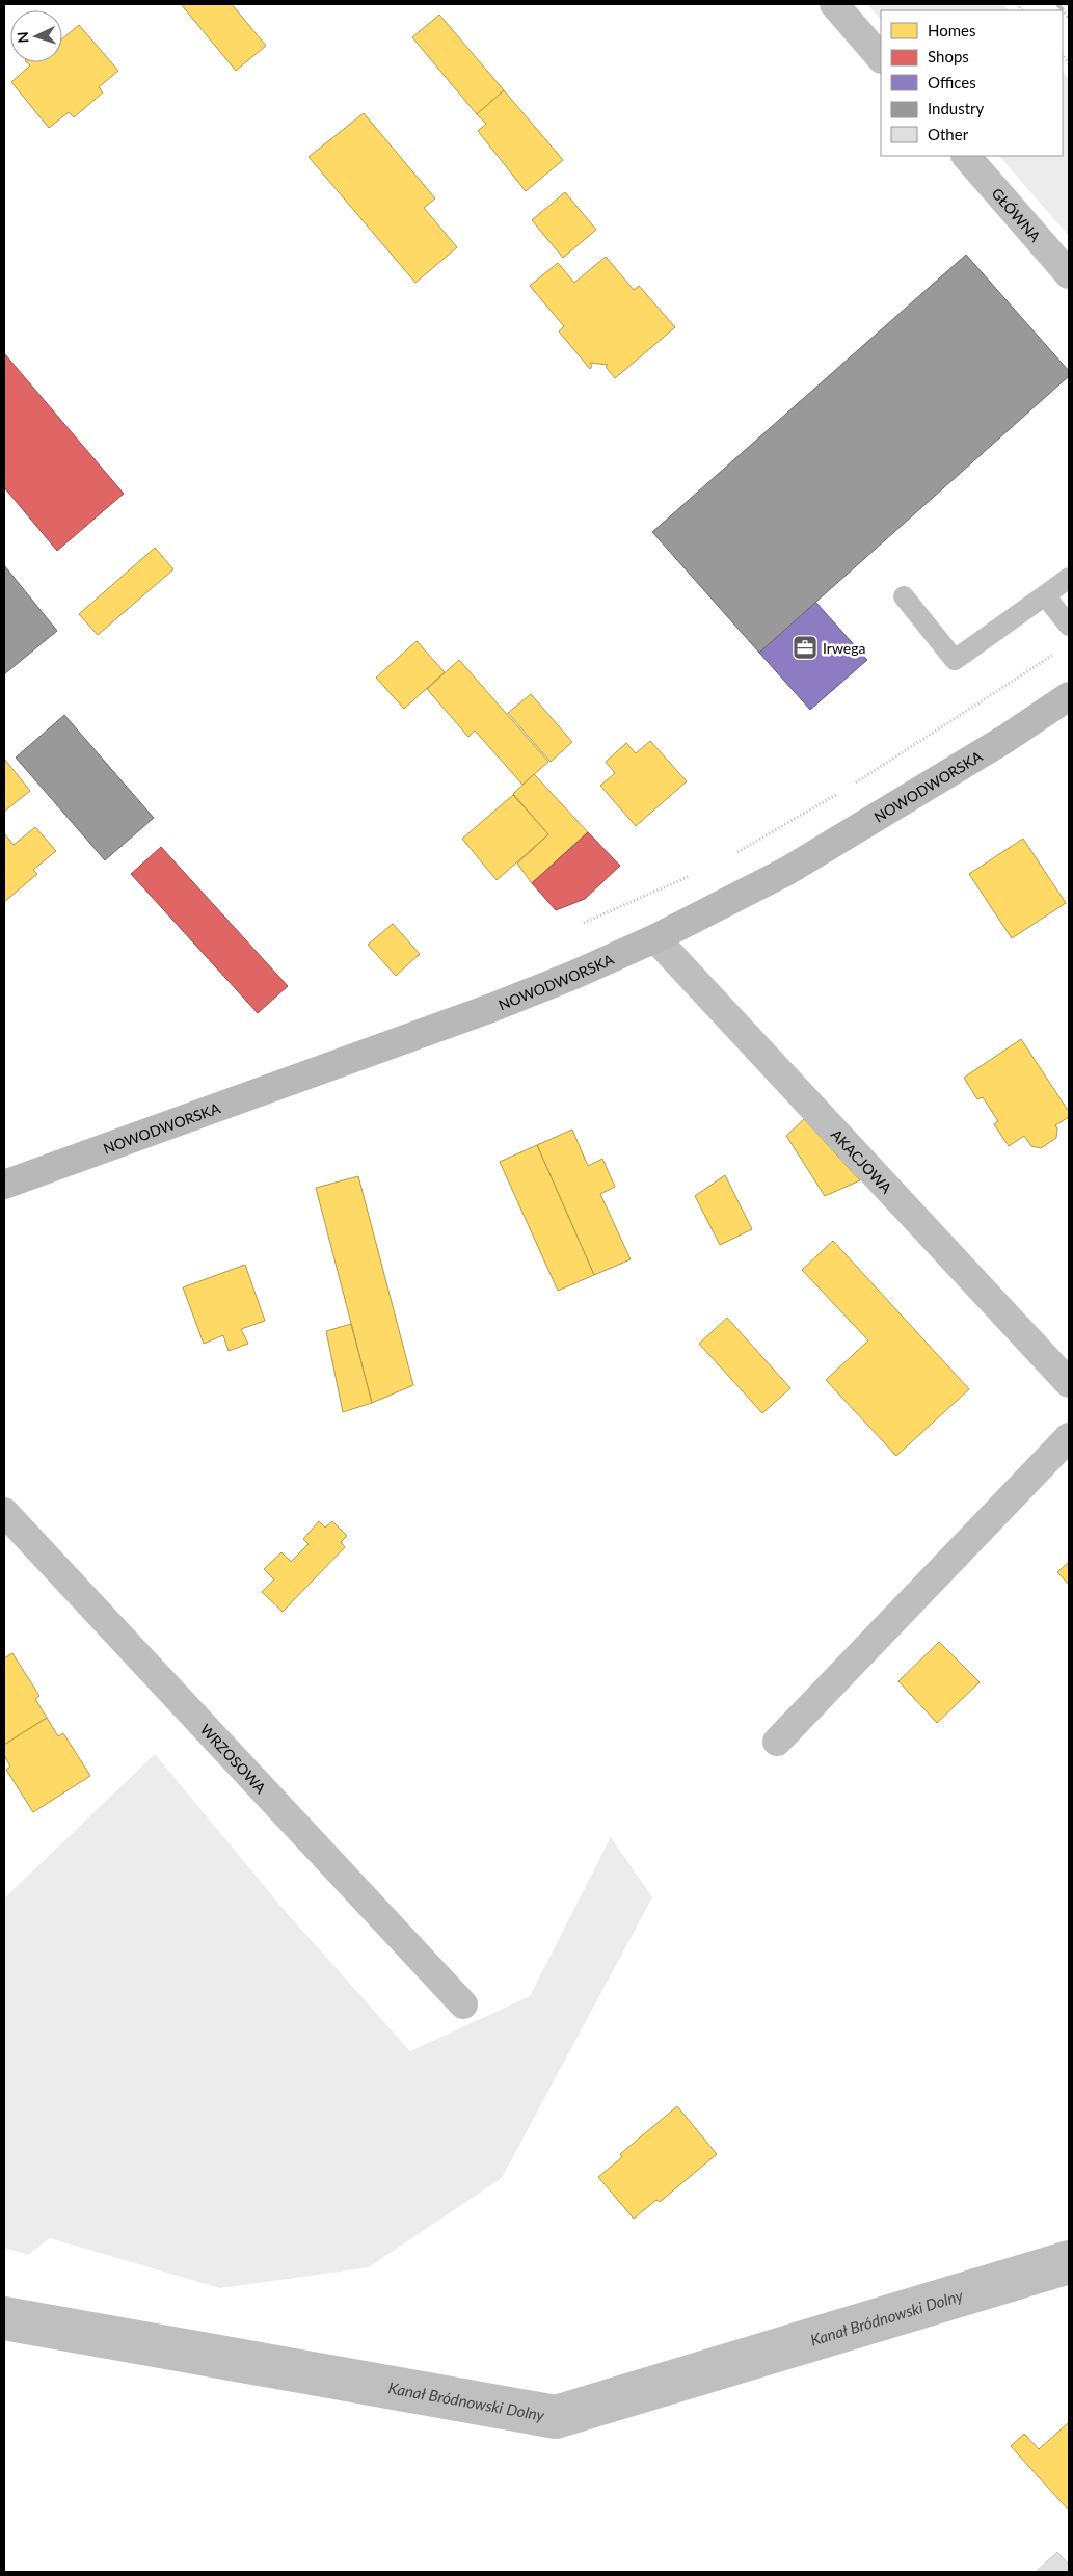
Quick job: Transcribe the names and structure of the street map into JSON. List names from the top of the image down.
{
  "streets": {
    "main road": ["NOWODWORSKA"],
    "street": ["GŁÓWNA", "AKACJOWA", "WRZOSOWA"]
  },
  "crossings": [
    ["NOWODWORSKA", "AKACJOWA"]
  ],
  "water": ["Kanał Bródnowski Dolny"],
  "places": {
    "office": ["Irwega"]
  },
  "legend": [
    "Homes",
    "Shops",
    "Offices",
    "Industry",
    "Other"
  ],
  "north": "left"
}
